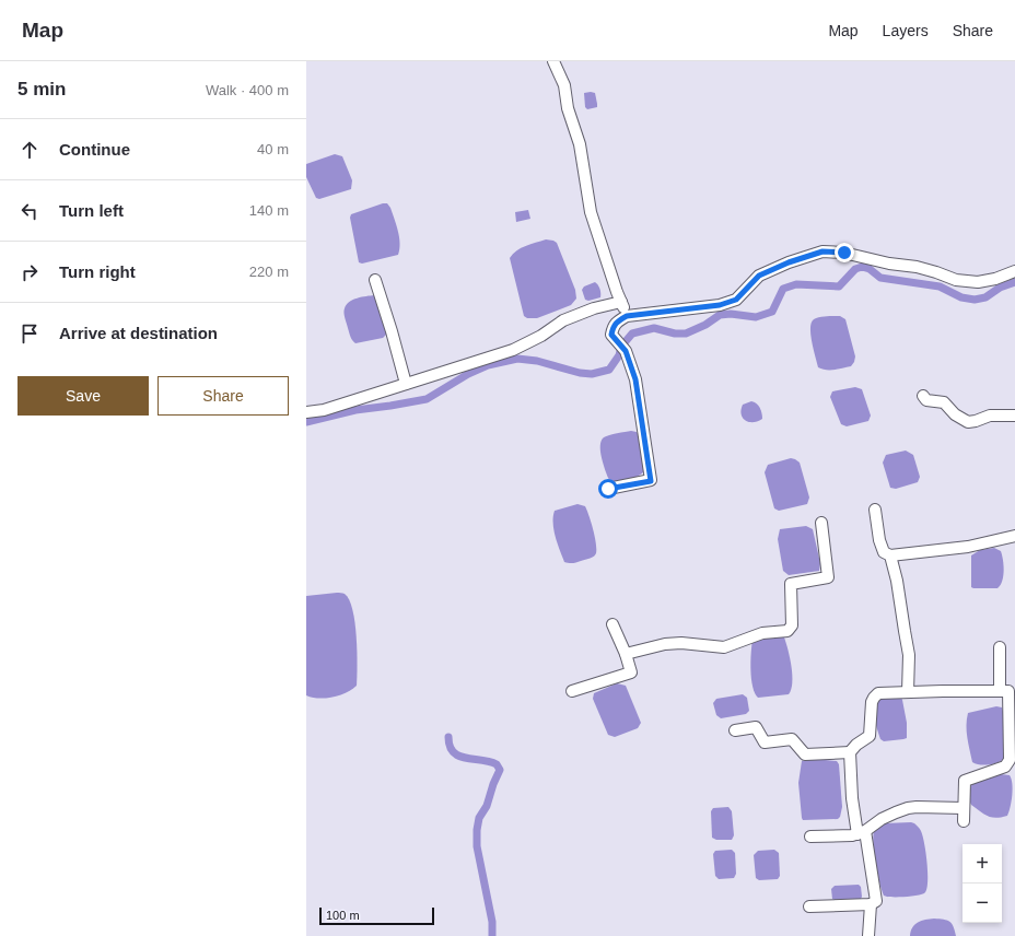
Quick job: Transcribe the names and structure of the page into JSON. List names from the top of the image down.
{
  "scale_bar": "100 m",
  "page": {
    "header": "Map",
    "nav": ["Map", "Layers", "Share"],
    "heading": ["5 min", "Walk · 400 m"],
    "list": [
      ["Continue", "40 m"],
      ["Turn left", "140 m"],
      ["Turn right", "220 m"],
      "Arrive at destination"
    ],
    "buttons": ["Save", "Share"],
    "map_buttons": ["+", "−"],
    "scale": "100 m"
  }
}
